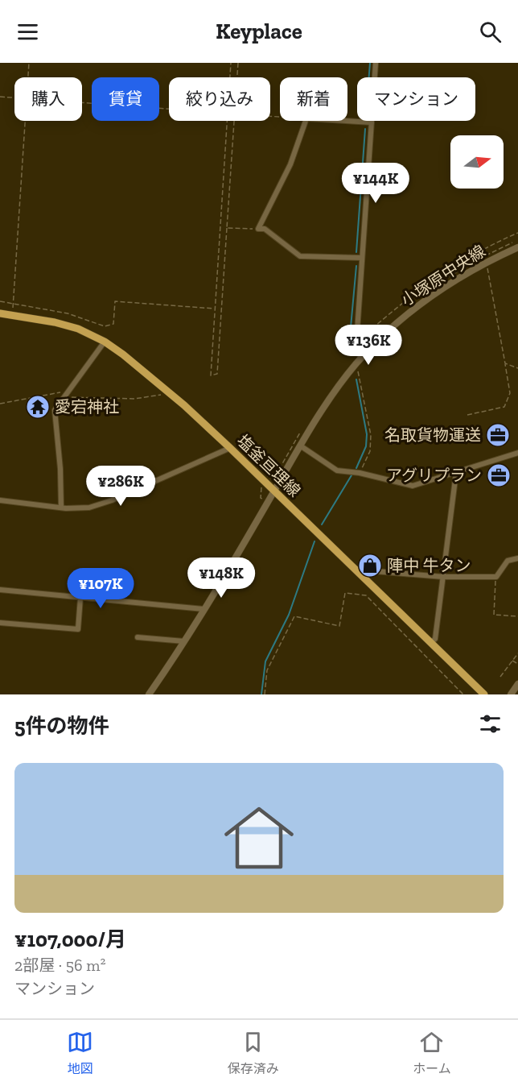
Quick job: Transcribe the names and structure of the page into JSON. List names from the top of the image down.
{
  "streets": {
    "main road": ["塩釜亘理線"],
    "street": ["小塚原中央線"]
  },
  "crossings": [
    ["小塚原中央線", "塩釜亘理線"]
  ],
  "places": {
    "temple": ["愛宕神社"],
    "office": ["名取貨物運送", "アグリプラン"],
    "shop": ["陣中 牛タン"]
  },
  "north": "right",
  "page": {
    "header": "Keyplace",
    "chip": [
      "購入",
      "賃貸",
      "絞り込み",
      "新着",
      "マンション"
    ],
    "price": [
      "¥144K",
      "¥136K",
      "¥286K",
      "¥148K",
      "¥107K"
    ],
    "heading": "5件の物件",
    "list": [
      {
        "name": "¥107,000/月",
        "note": "2部屋 · 56 m² · マンション"
      }
    ],
    "tabs": ["地図", "保存済み", "ホーム"]
  }
}
